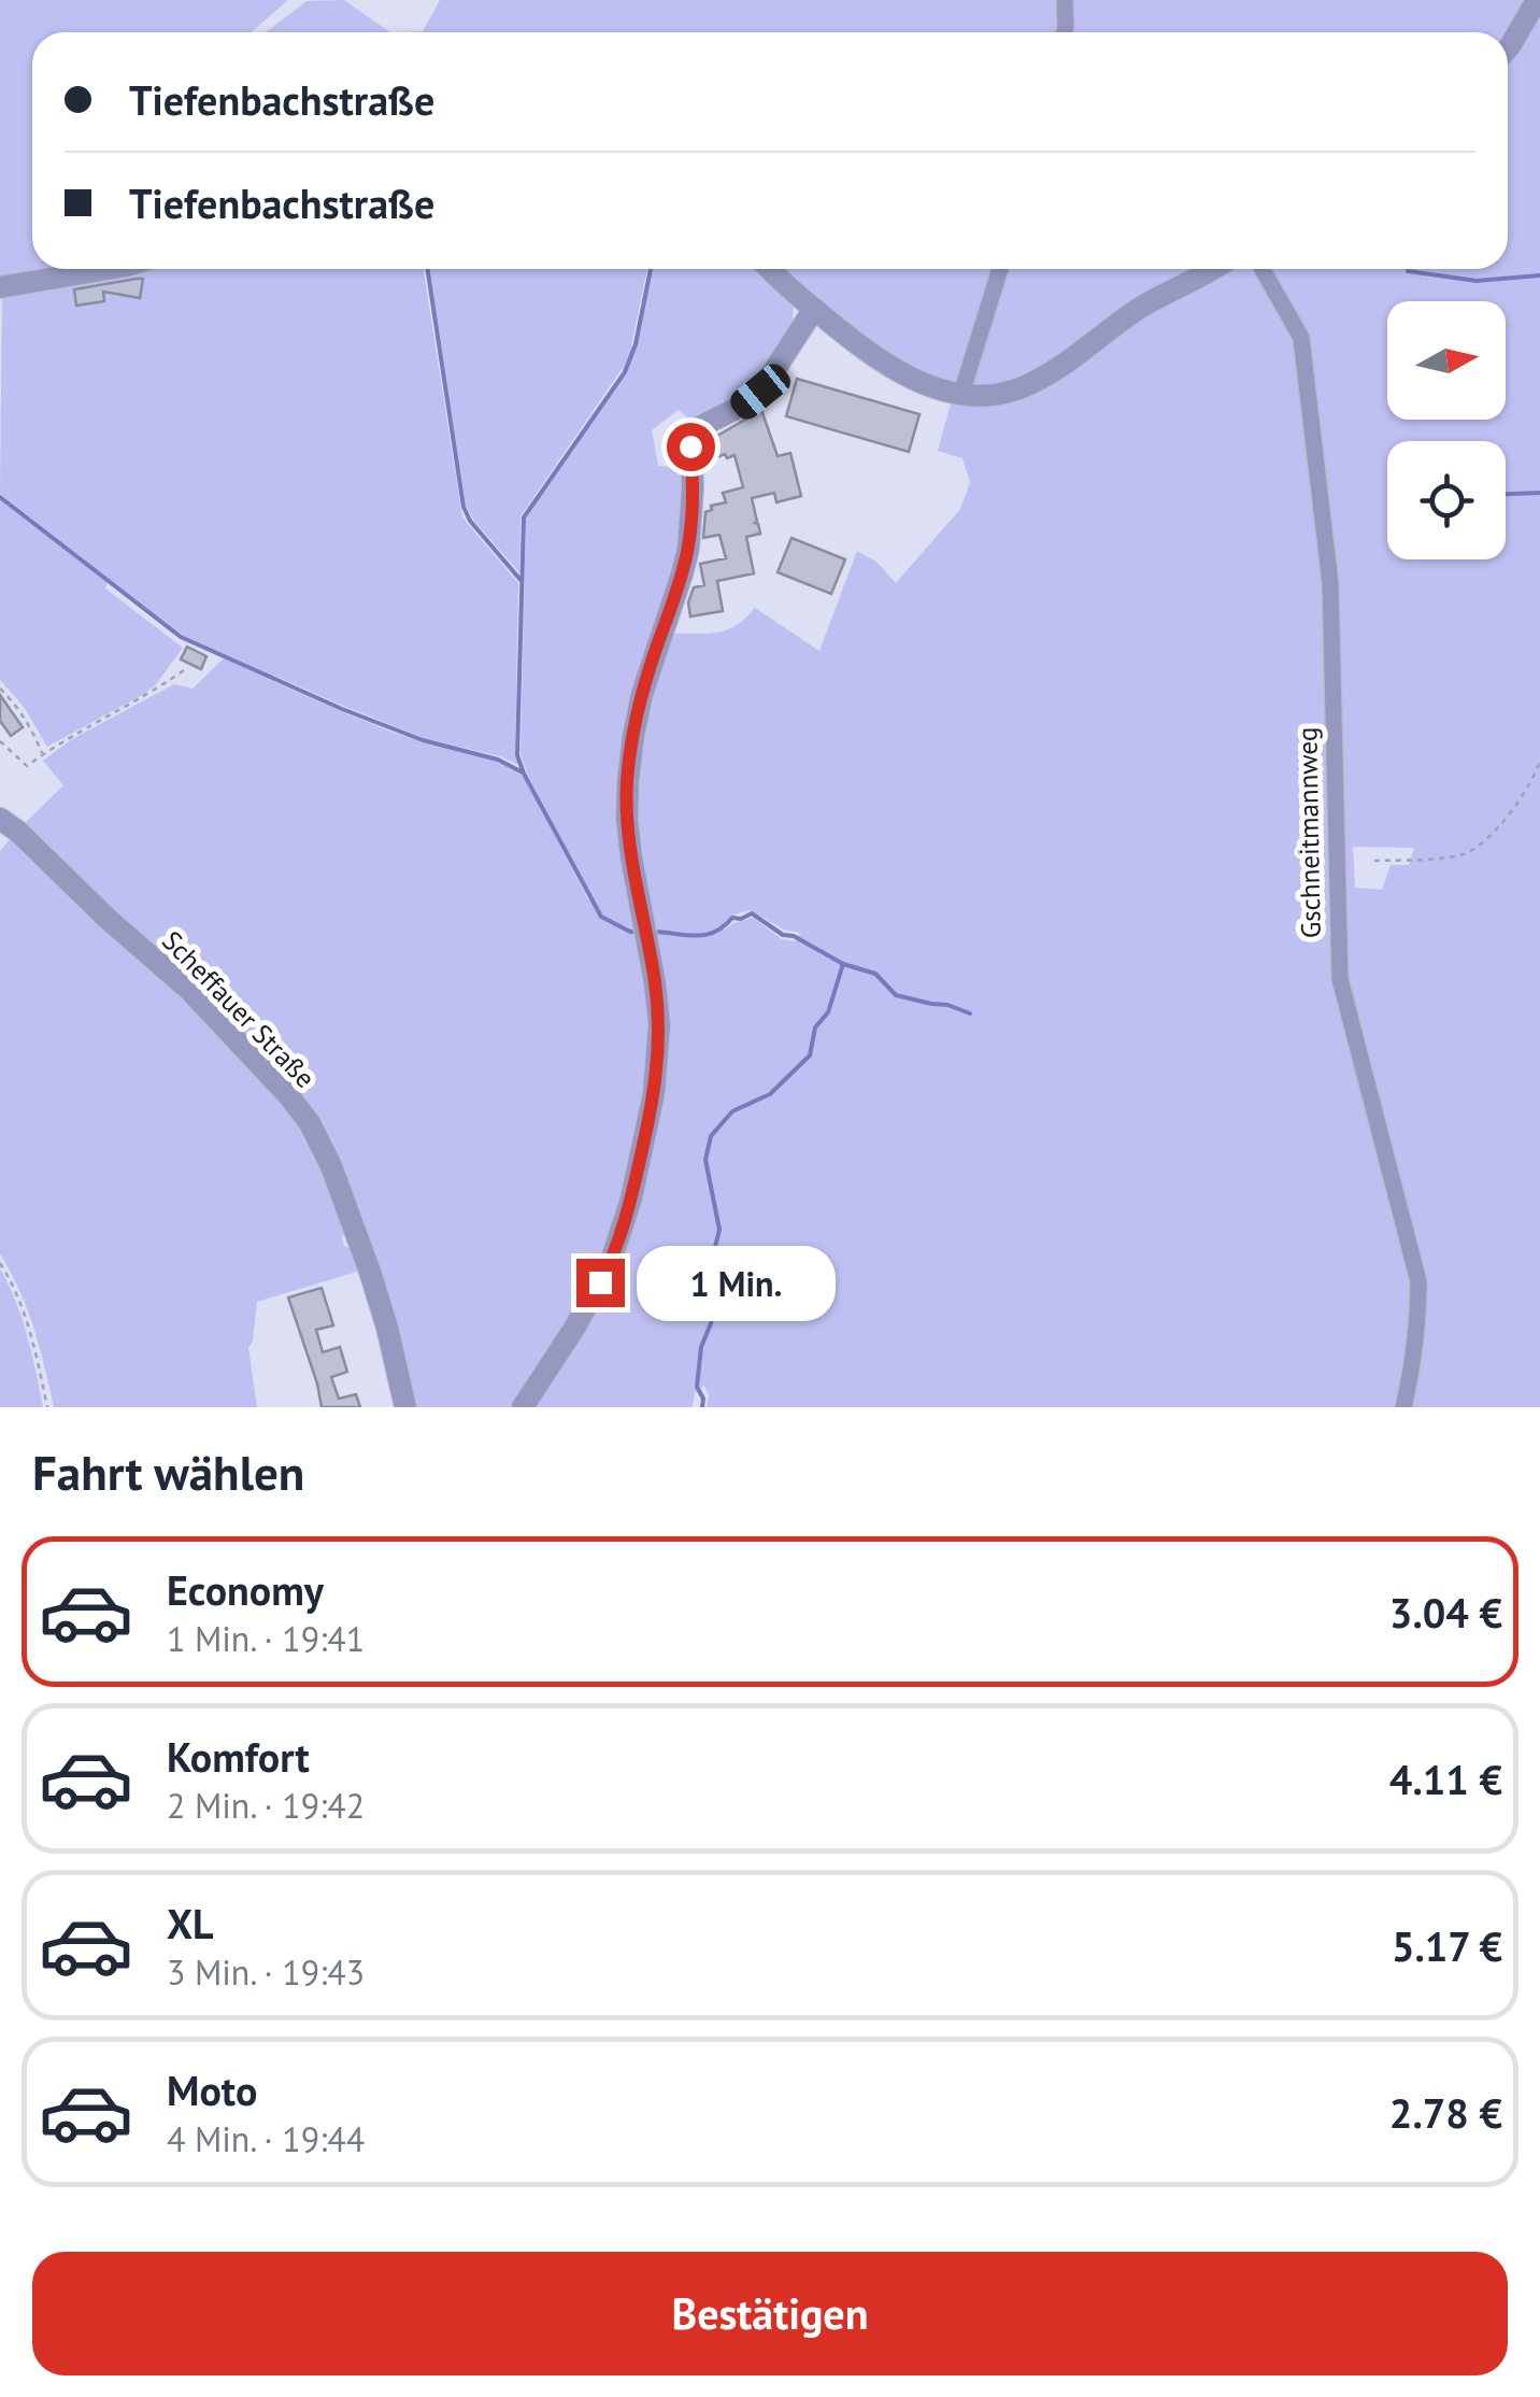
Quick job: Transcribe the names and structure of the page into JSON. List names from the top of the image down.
{
  "streets": {
    "street": ["Gschneitmannweg", "Scheffauer Straße"]
  },
  "north": "right",
  "page": {
    "banner": ["Tiefenbachstraße", "Tiefenbachstraße"],
    "bubble": "1 Min.",
    "heading": "Fahrt wählen",
    "list": [
      {
        "name": "Economy",
        "note": "1 Min. · 19:41",
        "value": "3.04 €"
      },
      {
        "name": "Komfort",
        "note": "2 Min. · 19:42",
        "value": "4.11 €"
      },
      {
        "name": "XL",
        "note": "3 Min. · 19:43",
        "value": "5.17 €"
      },
      {
        "name": "Moto",
        "note": "4 Min. · 19:44",
        "value": "2.78 €"
      }
    ],
    "buttons": "Bestätigen"
  }
}
